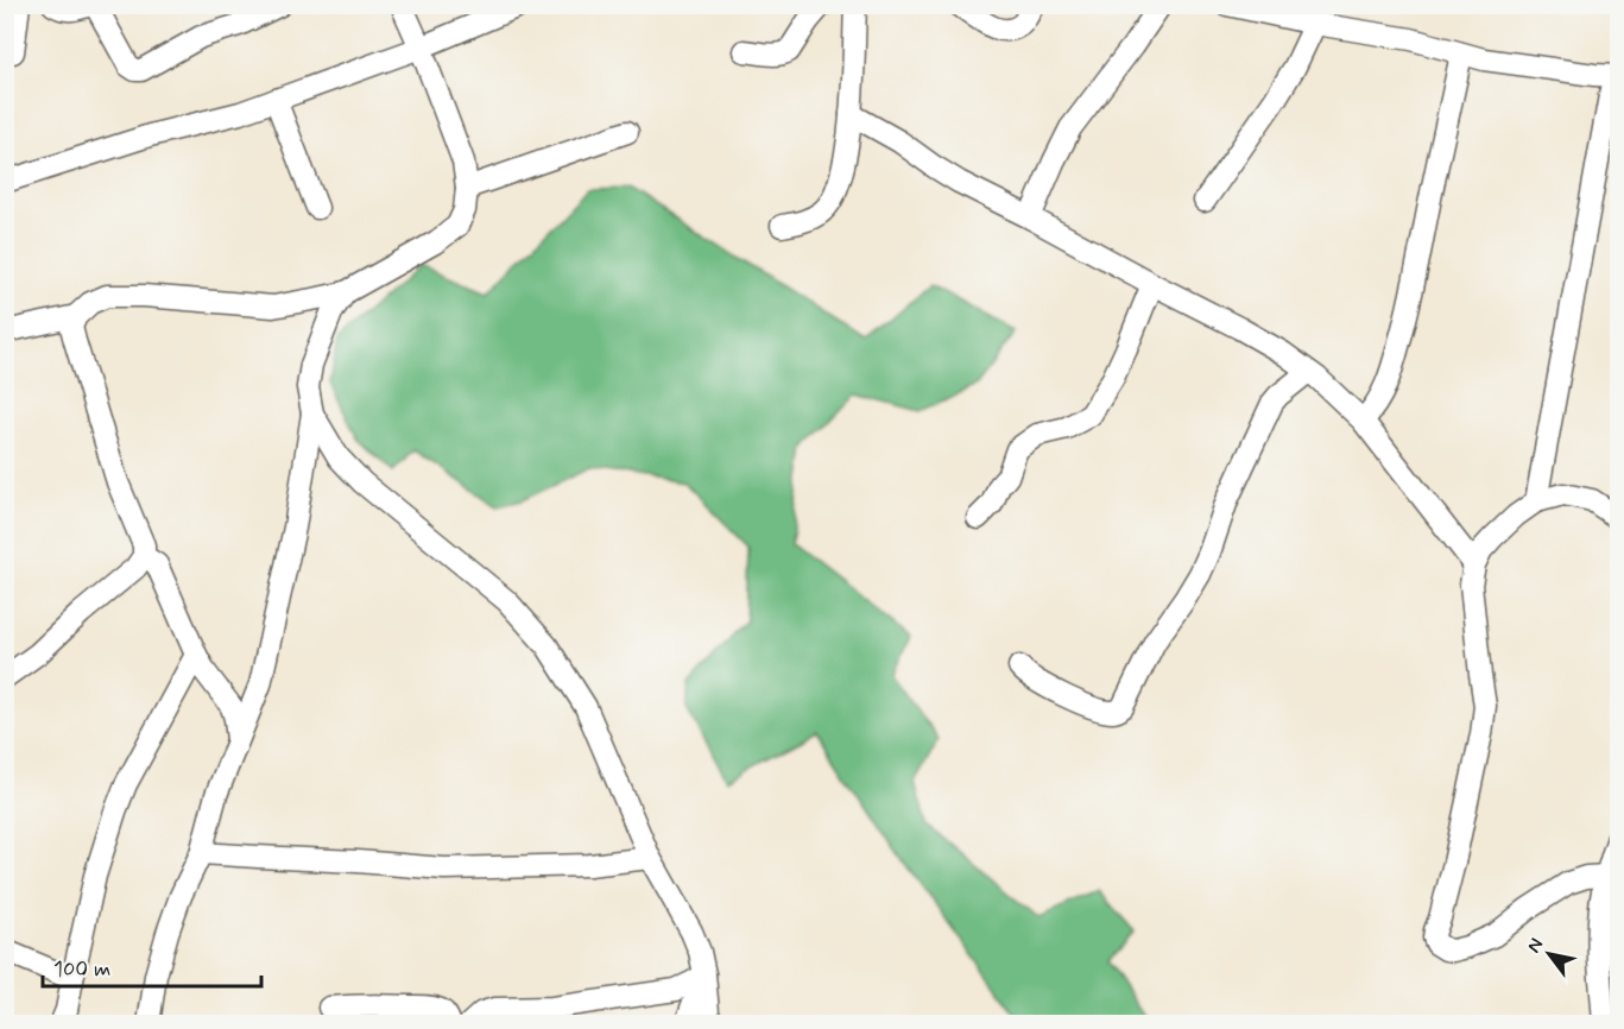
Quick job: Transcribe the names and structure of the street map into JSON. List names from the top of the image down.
{
  "scale_bar": "100 m",
  "north": "top left"
}
